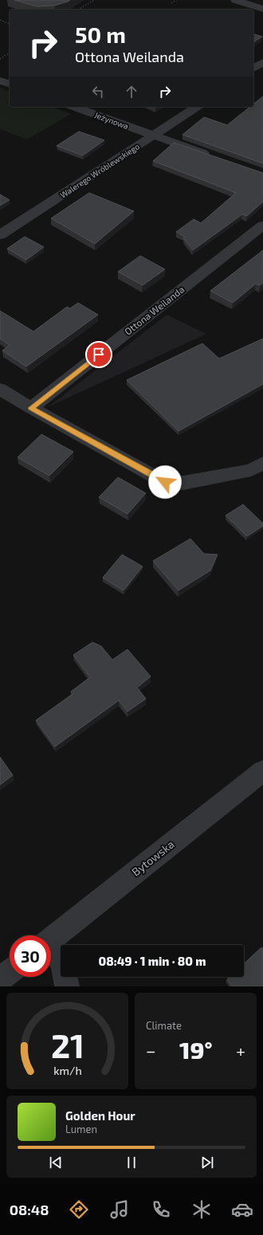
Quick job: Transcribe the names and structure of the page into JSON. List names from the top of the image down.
{
  "streets": {
    "street": [
      "Jeżynowa",
      "Walerego Wróblewskiego",
      "Ottona Weilanda",
      "Bytowska"
    ]
  },
  "crossings": [
    ["Jeżynowa", "Walerego Wróblewskiego"]
  ],
  "page": {
    "turn": ["50 m", "Ottona Weilanda"],
    "limit": "30",
    "trip": "08:49 · 1 min · 80 m",
    "tile": "Climate",
    "heat": ["−", "19°", "+"],
    "song": ["Golden Hour", "Lumen"],
    "tabs": "08:48",
    "gauge": ["21", "km/h"]
  }
}
